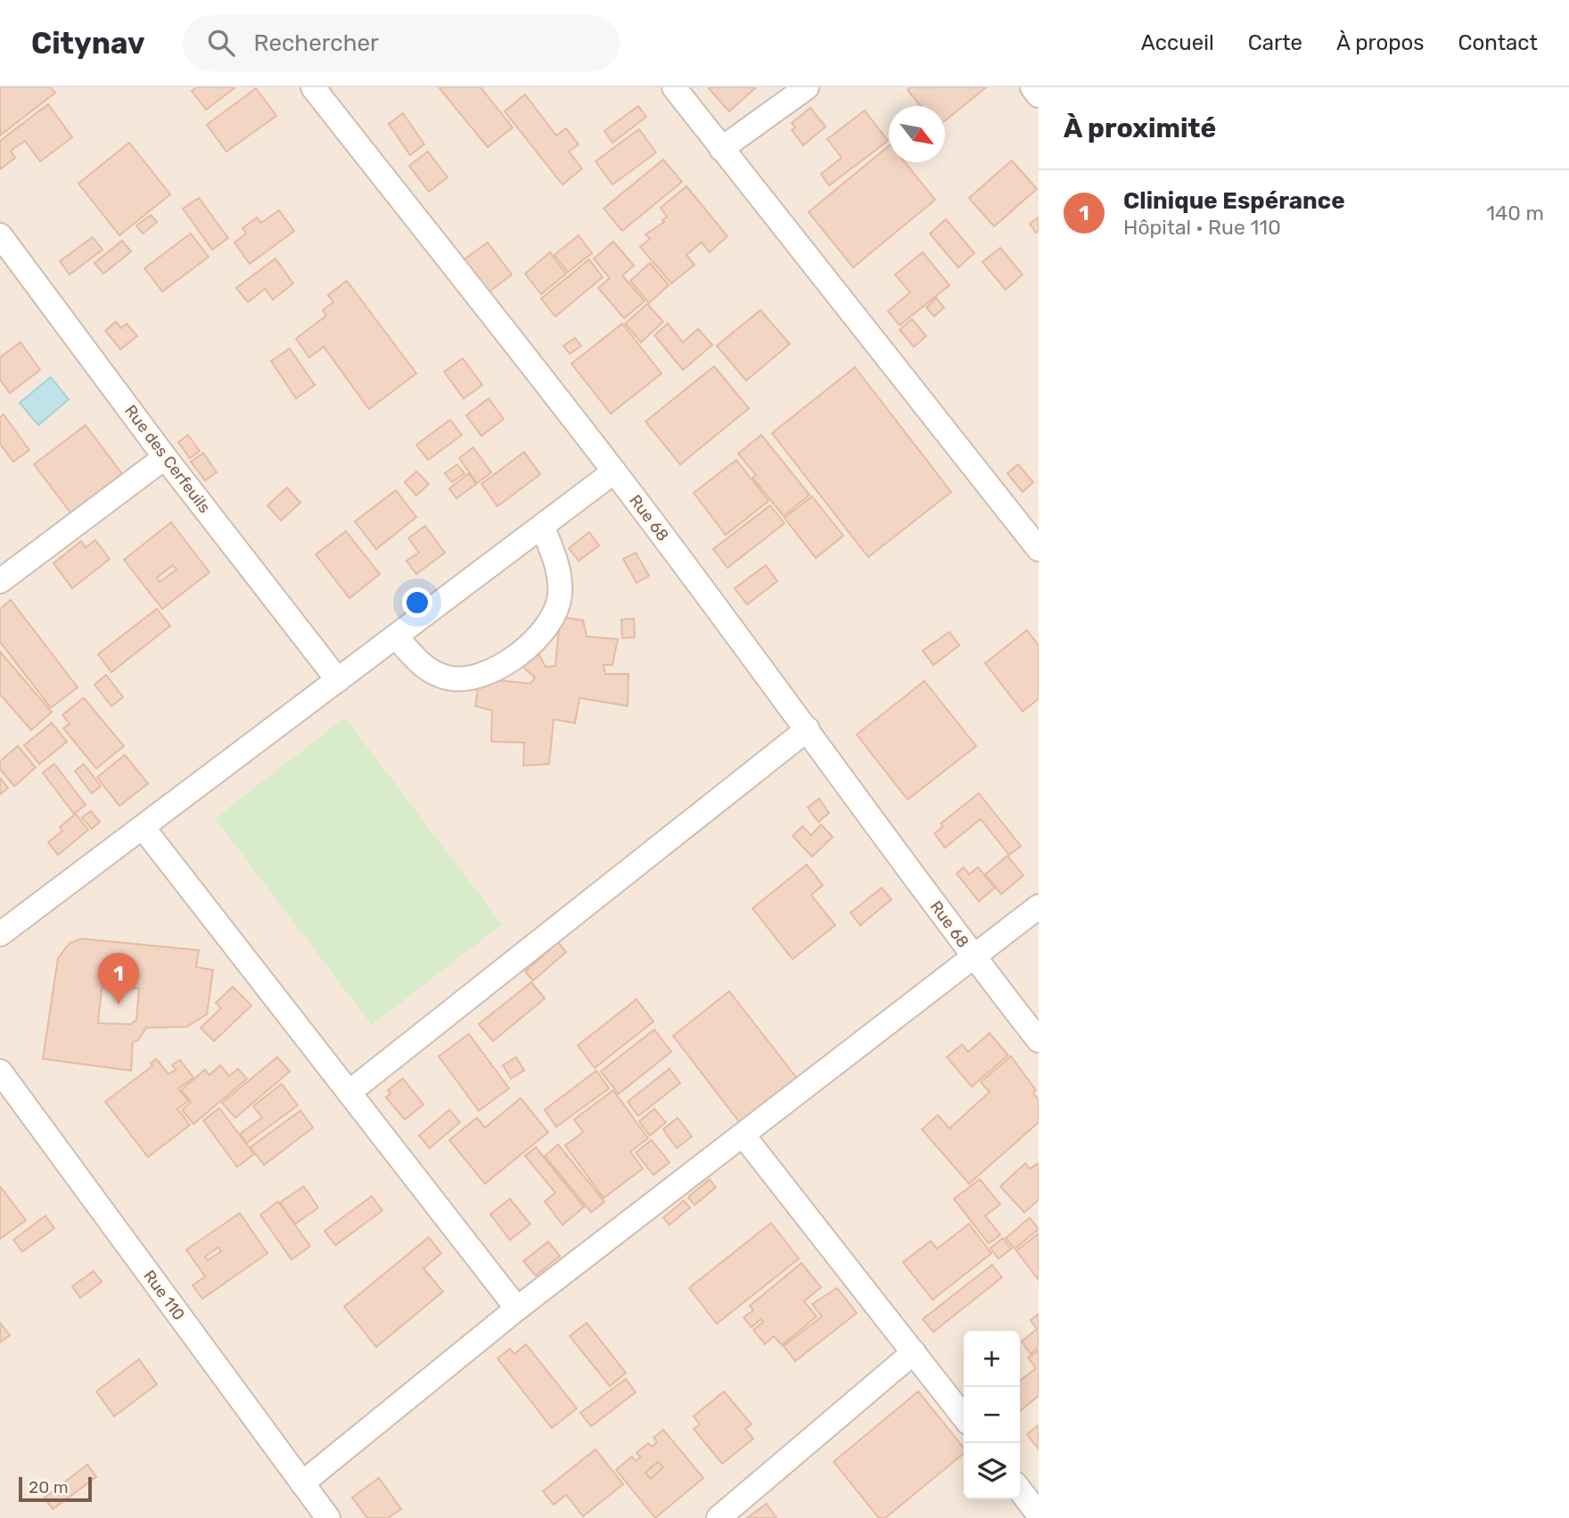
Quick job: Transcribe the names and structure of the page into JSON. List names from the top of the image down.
{
  "streets": {
    "street": ["Rue des Cerfeuils", "Rue 68", "Rue 110"]
  },
  "scale_bar": "20 m",
  "north": "bottom right",
  "page": {
    "header": "Citynav",
    "search": "Rechercher",
    "nav": [
      "Accueil",
      "Carte",
      "À propos",
      "Contact"
    ],
    "heading": "À proximité",
    "list": [
      {
        "mark": "1",
        "name": "Clinique Espérance",
        "note": "Hôpital · Rue 110",
        "value": "140 m"
      }
    ],
    "pins": "1",
    "map_buttons": ["+", "−"],
    "scale": "20 m"
  }
}
